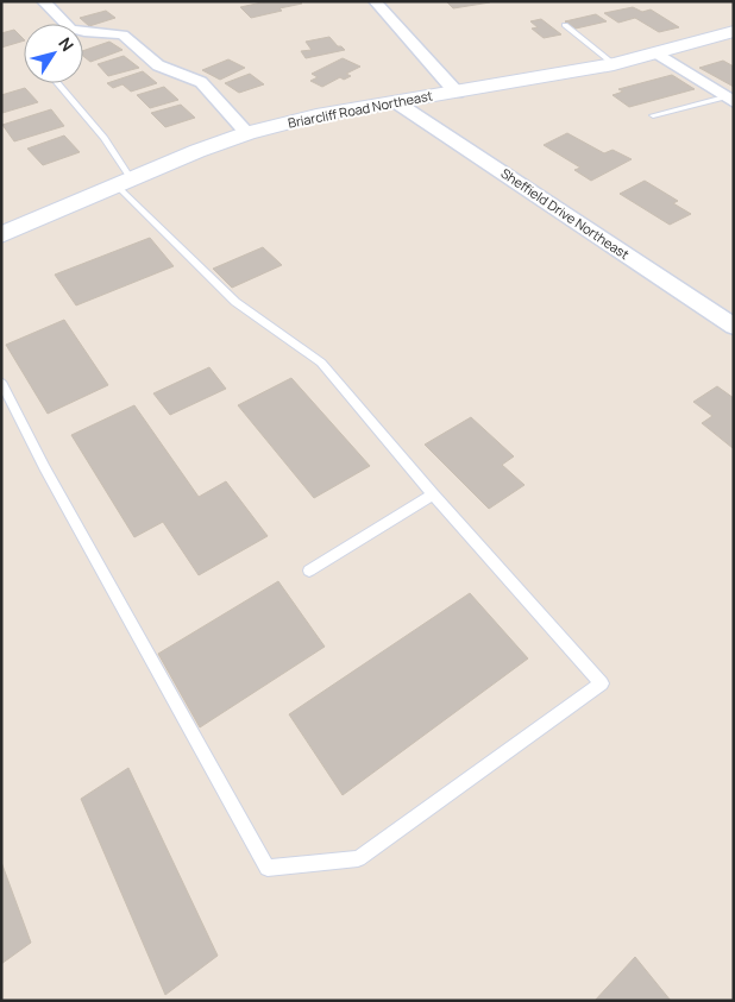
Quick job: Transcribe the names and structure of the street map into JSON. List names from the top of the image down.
{
  "streets": {
    "main road": ["Briarcliff Road Northeast"],
    "street": ["Sheffield Drive Northeast"]
  },
  "crossings": [
    ["Briarcliff Road Northeast", "Sheffield Drive Northeast"]
  ],
  "north": "top right"
}
